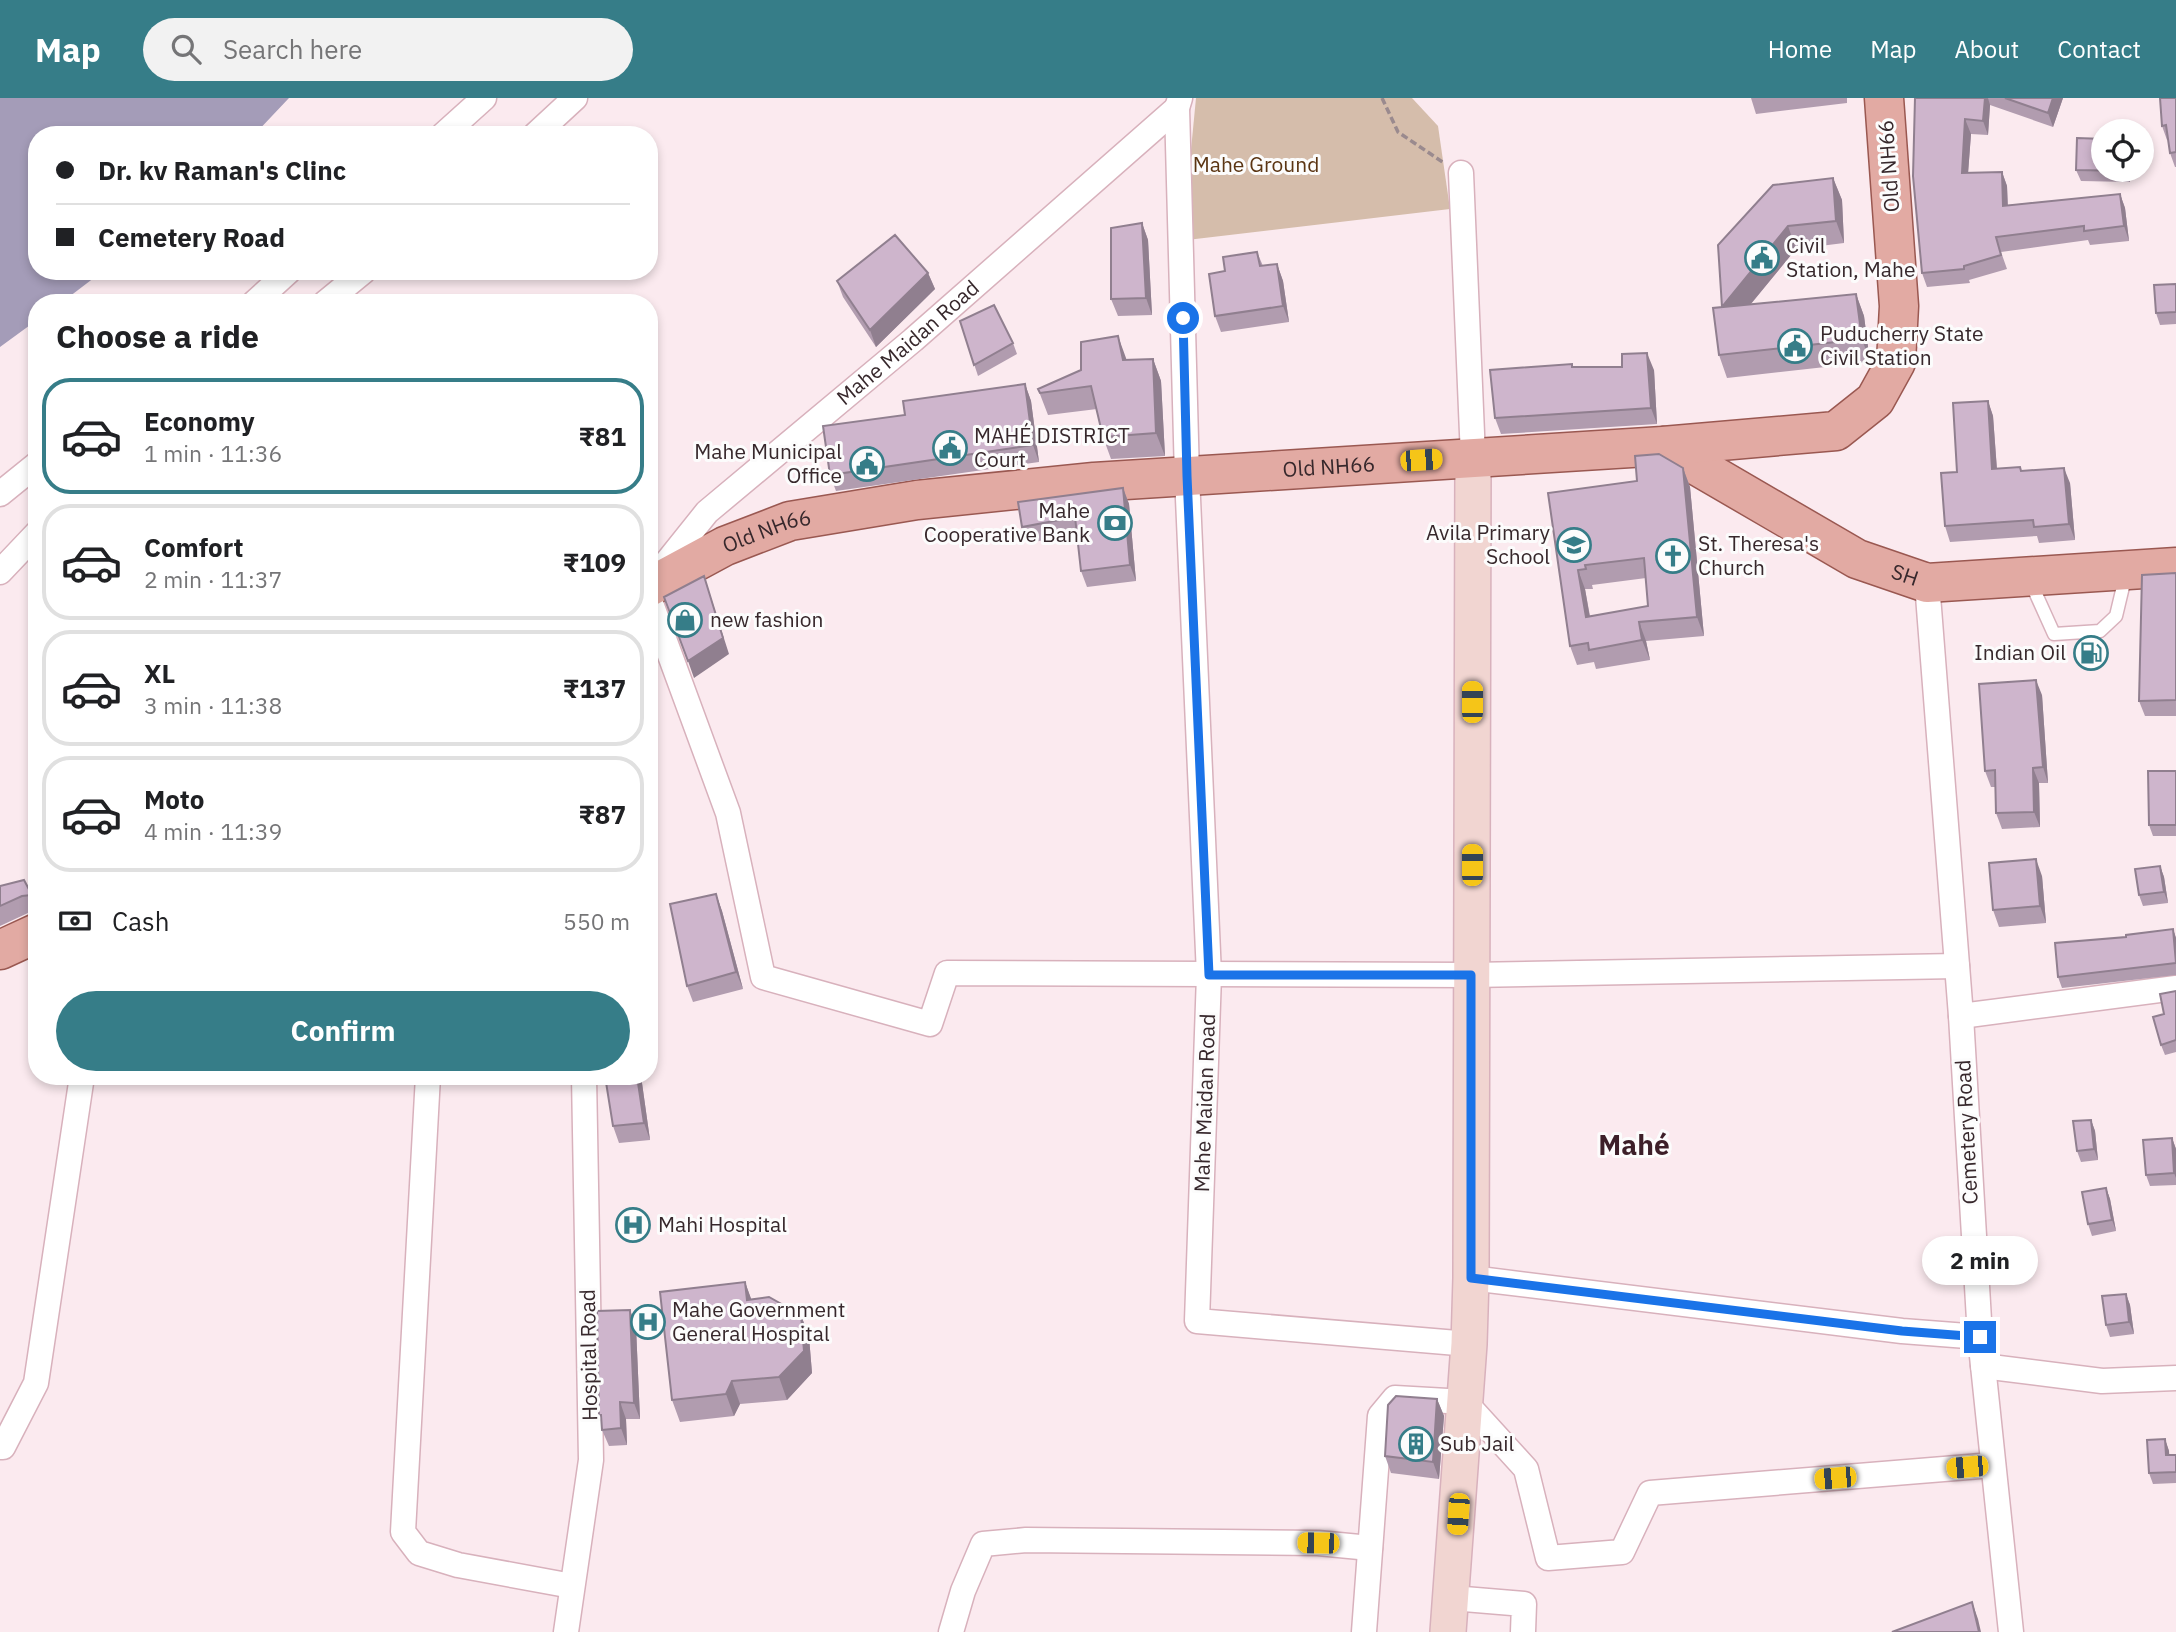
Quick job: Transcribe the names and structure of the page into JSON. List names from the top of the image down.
{
  "streets": {
    "main road": ["Old NH66", "SH"],
    "street": ["Mahe Maidan Road", "Cemetery Road", "Hospital Road"]
  },
  "crossings": [
    ["Old NH66", "Mahe Maidan Road"],
    ["Old NH66", "SH"],
    ["SH", "Cemetery Road"]
  ],
  "districts": ["Mahé"],
  "parks": ["Mahe Ground"],
  "places": {
    "public building": [
      "Civil Station, Mahe",
      "Puducherry State Civil Station",
      "MAHÉ DISTRICT Court",
      "Mahe Municipal Office"
    ],
    "bank": ["Mahe Cooperative Bank"],
    "school or university": ["Avila Primary School"],
    "church": ["St. Theresa's Church"],
    "shop": ["new fashion"],
    "fuel station": ["Indian Oil"],
    "hospital": ["Mahi Hospital", "Mahe Government General Hospital"],
    "building": ["Sub Jail"]
  },
  "page": {
    "header": "Map",
    "search": "Search here",
    "nav": [
      "Home",
      "Map",
      "About",
      "Contact"
    ],
    "banner": ["Dr. kv Raman's Clinc", "Cemetery Road"],
    "heading": "Choose a ride",
    "list": [
      {
        "name": "Economy",
        "note": "1 min · 11:36",
        "value": "₹81"
      },
      {
        "name": "Comfort",
        "note": "2 min · 11:37",
        "value": "₹109"
      },
      {
        "name": "XL",
        "note": "3 min · 11:38",
        "value": "₹137"
      },
      {
        "name": "Moto",
        "note": "4 min · 11:39",
        "value": "₹87"
      }
    ],
    "pay": ["Cash", "550 m"],
    "buttons": "Confirm",
    "bubble": "2 min"
  }
}
